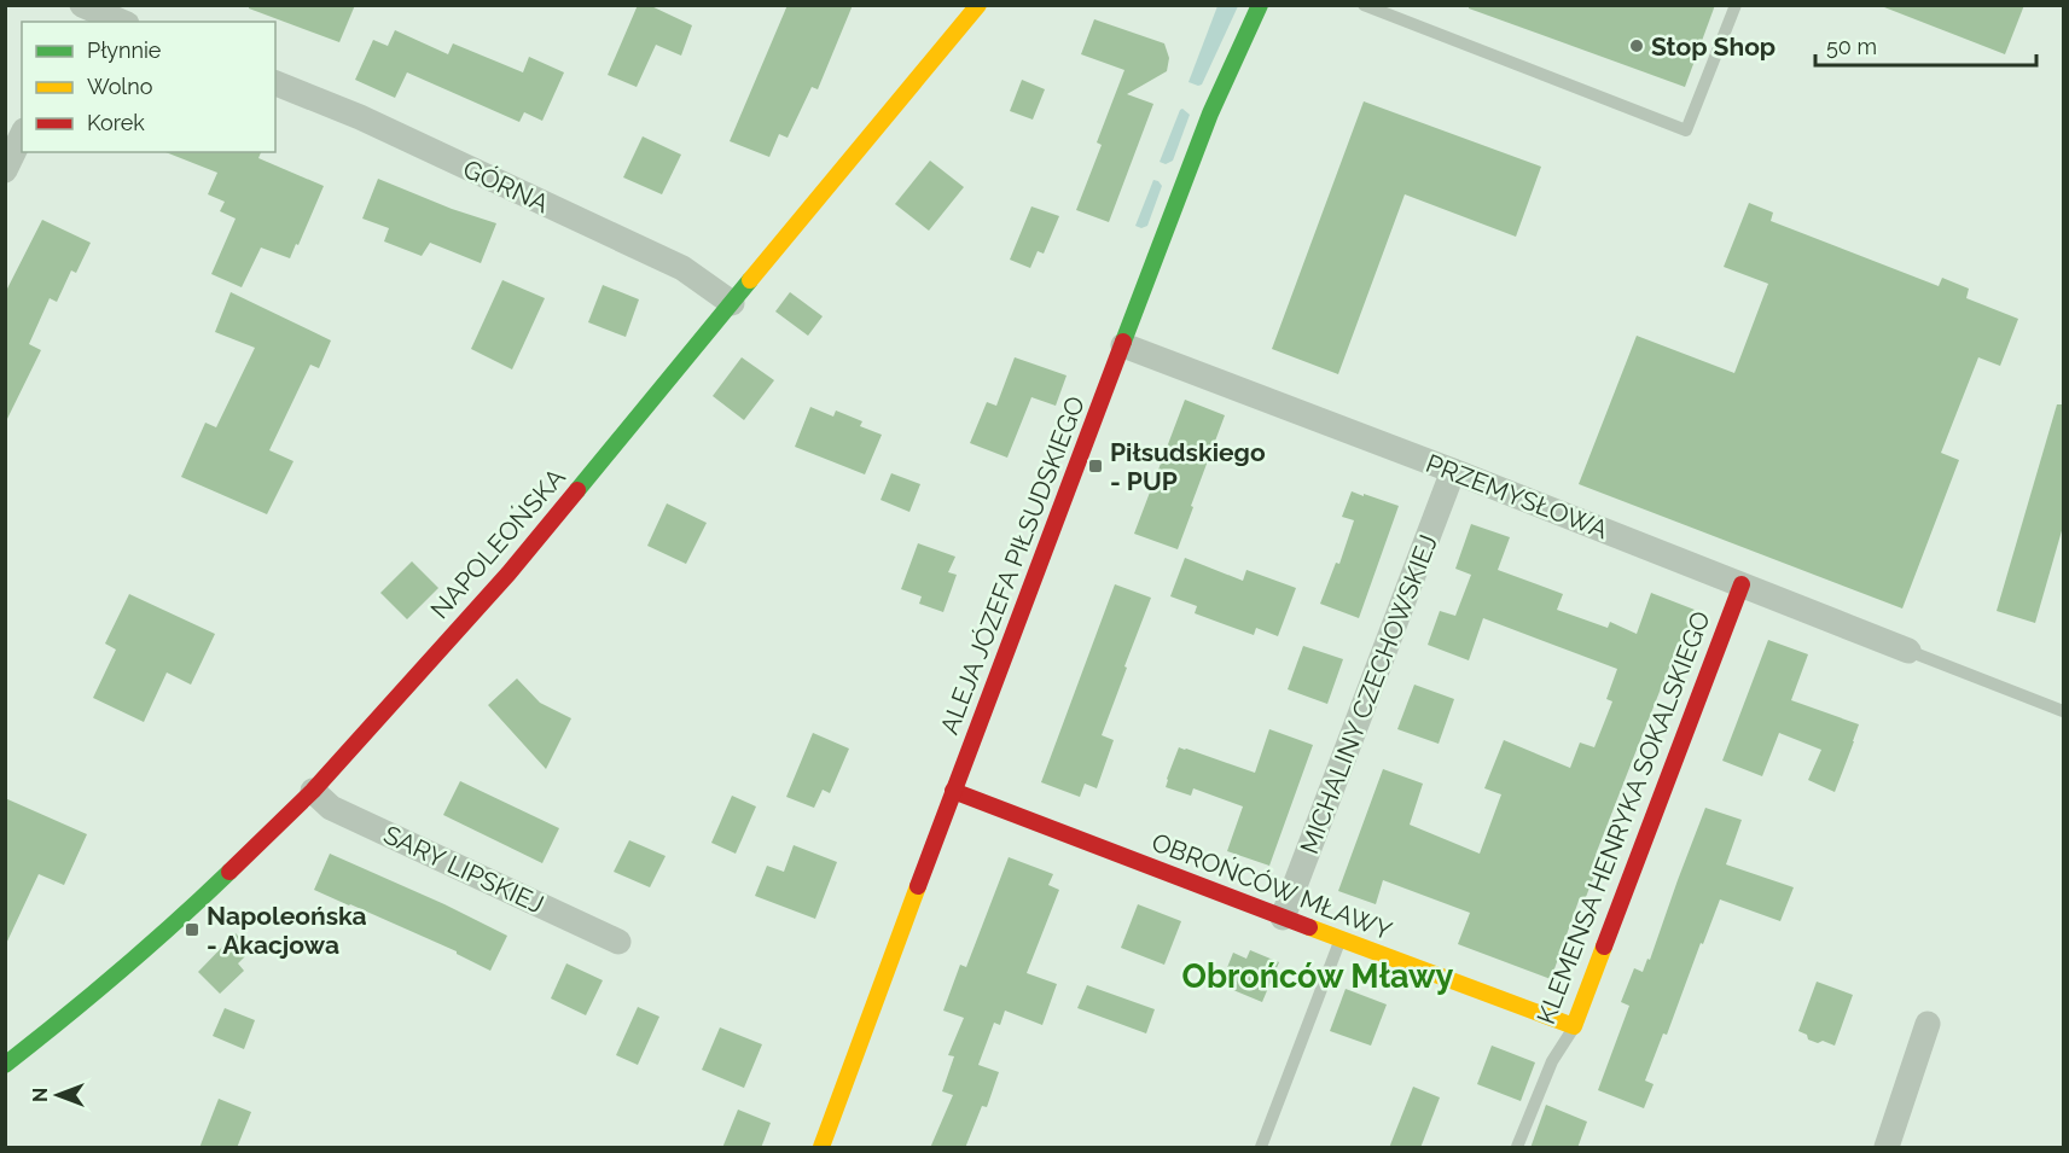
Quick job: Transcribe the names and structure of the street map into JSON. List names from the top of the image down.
{
  "streets": {
    "street": [
      "GÓRNA",
      "PRZEMYSŁOWA",
      "NAPOLEOŃSKA",
      "ALEJA JÓZEFA PIŁSUDSKIEGO",
      "MICHALINY CZECHOWSKIEJ",
      "KLEMENSA HENRYKA SOKALSKIEGO",
      "SARY LIPSKIEJ",
      "OBROŃCÓW MŁAWY"
    ]
  },
  "crossings": [
    ["GÓRNA", "NAPOLEOŃSKA"],
    ["PRZEMYSŁOWA", "ALEJA JÓZEFA PIŁSUDSKIEGO"],
    ["PRZEMYSŁOWA", "MICHALINY CZECHOWSKIEJ"],
    ["PRZEMYSŁOWA", "KLEMENSA HENRYKA SOKALSKIEGO"],
    ["NAPOLEOŃSKA", "SARY LIPSKIEJ"],
    ["ALEJA JÓZEFA PIŁSUDSKIEGO", "OBROŃCÓW MŁAWY"],
    ["MICHALINY CZECHOWSKIEJ", "OBROŃCÓW MŁAWY"],
    ["KLEMENSA HENRYKA SOKALSKIEGO", "OBROŃCÓW MŁAWY"]
  ],
  "districts": ["Obrońców Mławy"],
  "places": {
    "other": ["Stop Shop"],
    "transit": ["Piłsudskiego - PUP", "Napoleońska - Akacjowa"]
  },
  "legend": ["Płynnie", "Wolno", "Korek"],
  "scale_bar": "50 m",
  "north": "left"
}
